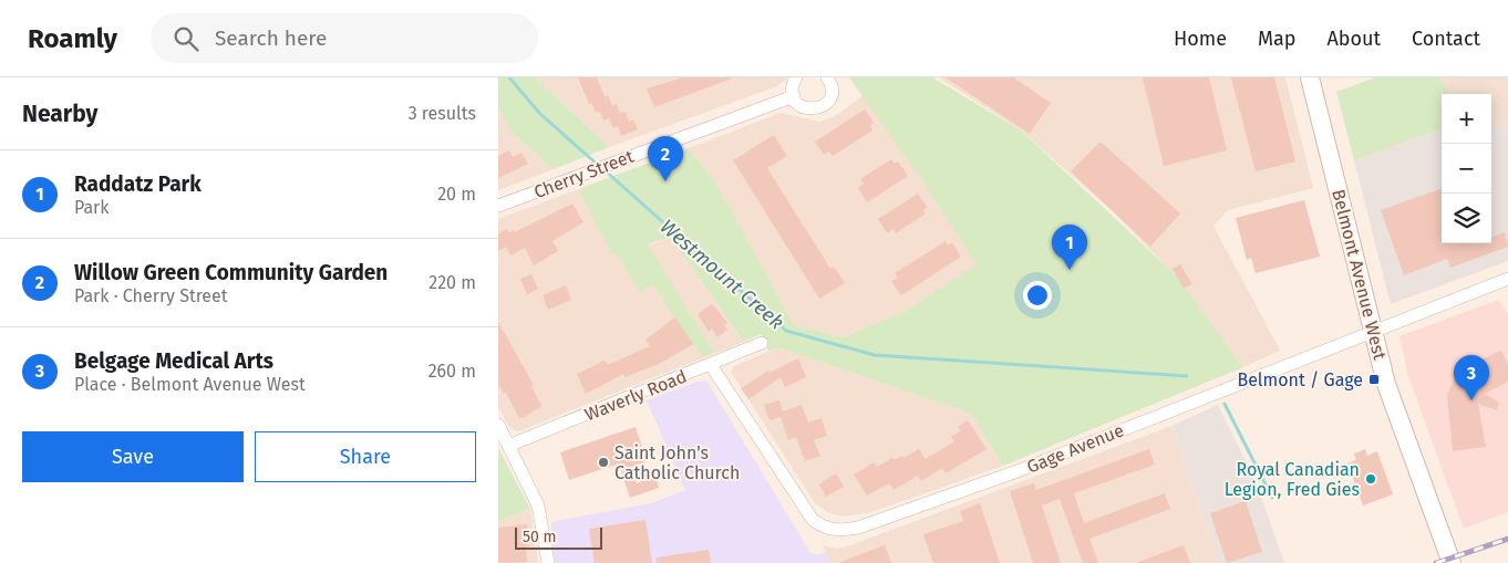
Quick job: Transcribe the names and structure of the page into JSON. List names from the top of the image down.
{
  "streets": {
    "street": [
      "Cherry Street",
      "Belmont Avenue West",
      "Waverly Road",
      "Gage Avenue"
    ]
  },
  "crossings": [
    ["Belmont Avenue West", "Gage Avenue"],
    ["Waverly Road", "Gage Avenue"]
  ],
  "water": ["Westmount Creek"],
  "places": {
    "transit": ["Belmont / Gage"],
    "other": ["Saint John's Catholic Church", "Royal Canadian Legion, Fred Gies"]
  },
  "scale_bar": "50 m",
  "page": {
    "header": "Roamly",
    "search": "Search here",
    "nav": [
      "Home",
      "Map",
      "About",
      "Contact"
    ],
    "heading": ["Nearby", "3 results"],
    "map_buttons": ["+", "−"],
    "pins": ["2", "1", "3"],
    "list": [
      {
        "mark": "1",
        "name": "Raddatz Park",
        "note": "Park",
        "value": "20 m"
      },
      {
        "mark": "2",
        "name": "Willow Green Community Garden",
        "note": "Park · Cherry Street",
        "value": "220 m"
      },
      {
        "mark": "3",
        "name": "Belgage Medical Arts",
        "note": "Place · Belmont Avenue West",
        "value": "260 m"
      }
    ],
    "buttons": ["Save", "Share"],
    "scale": "50 m"
  }
}
